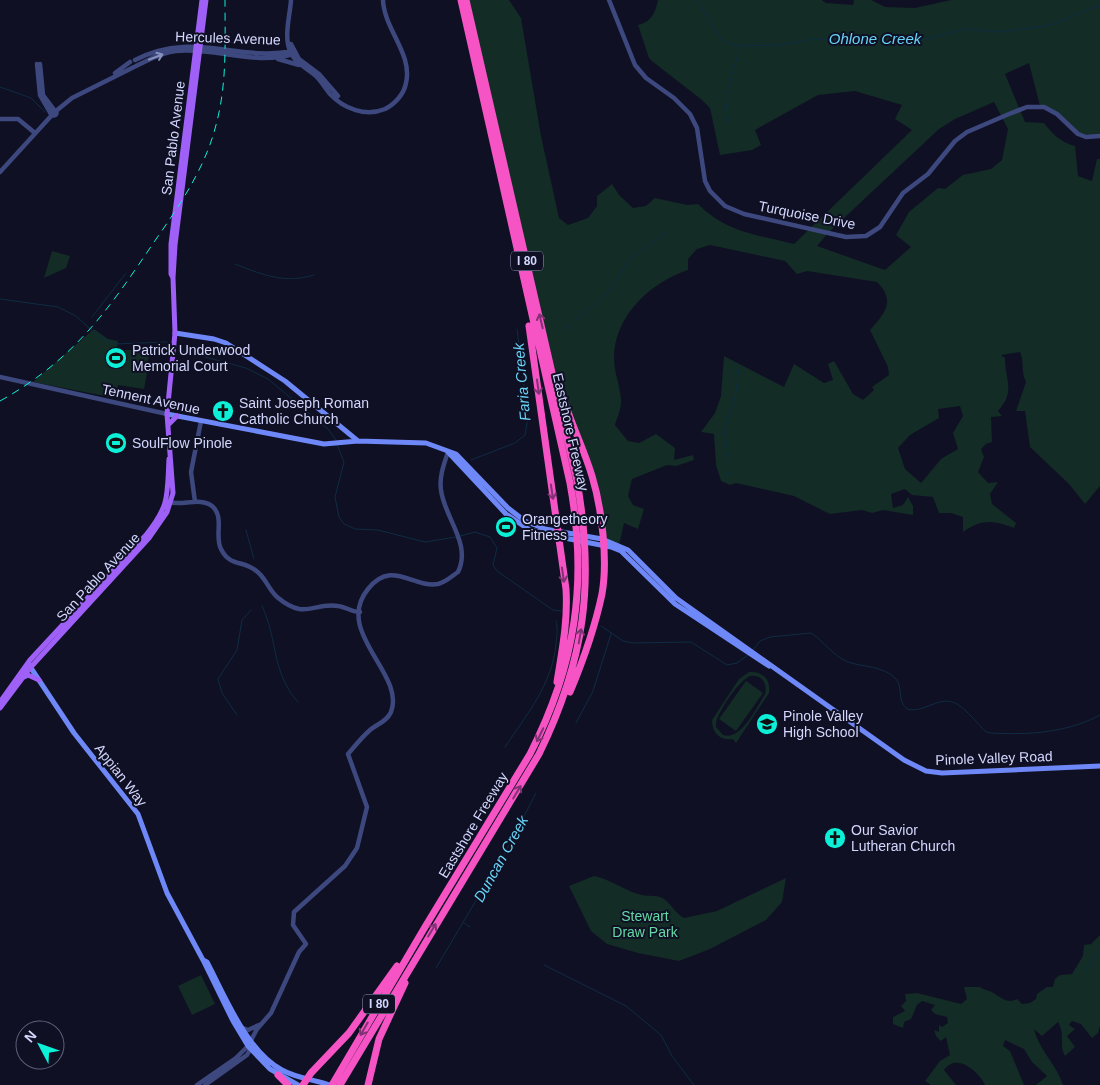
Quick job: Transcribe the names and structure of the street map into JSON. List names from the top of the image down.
{
  "streets": {
    "highway": ["I 80", "Eastshore Freeway"],
    "main road": [
      "San Pablo Avenue",
      "Tennent Avenue",
      "Pinole Valley Road",
      "Appian Way"
    ],
    "street": ["Hercules Avenue", "Turquoise Drive"]
  },
  "crossings": [
    ["Hercules Avenue", "San Pablo Avenue"],
    ["San Pablo Avenue", "Tennent Avenue"],
    ["San Pablo Avenue", "Appian Way"],
    ["Tennent Avenue", "Pinole Valley Road"],
    ["Eastshore Freeway", "Appian Way"]
  ],
  "water": ["Ohlone Creek", "Faria Creek", "Duncan Creek"],
  "parks": ["Stewart Draw Park"],
  "places": {
    "sports": ["Patrick Underwood Memorial Court", "SoulFlow Pinole", "Orangetheory Fitness"],
    "church": ["Saint Joseph Roman Catholic Church", "Our Savior Lutheran Church"],
    "school or university": ["Pinole Valley High School"]
  },
  "north": "top left"
}
